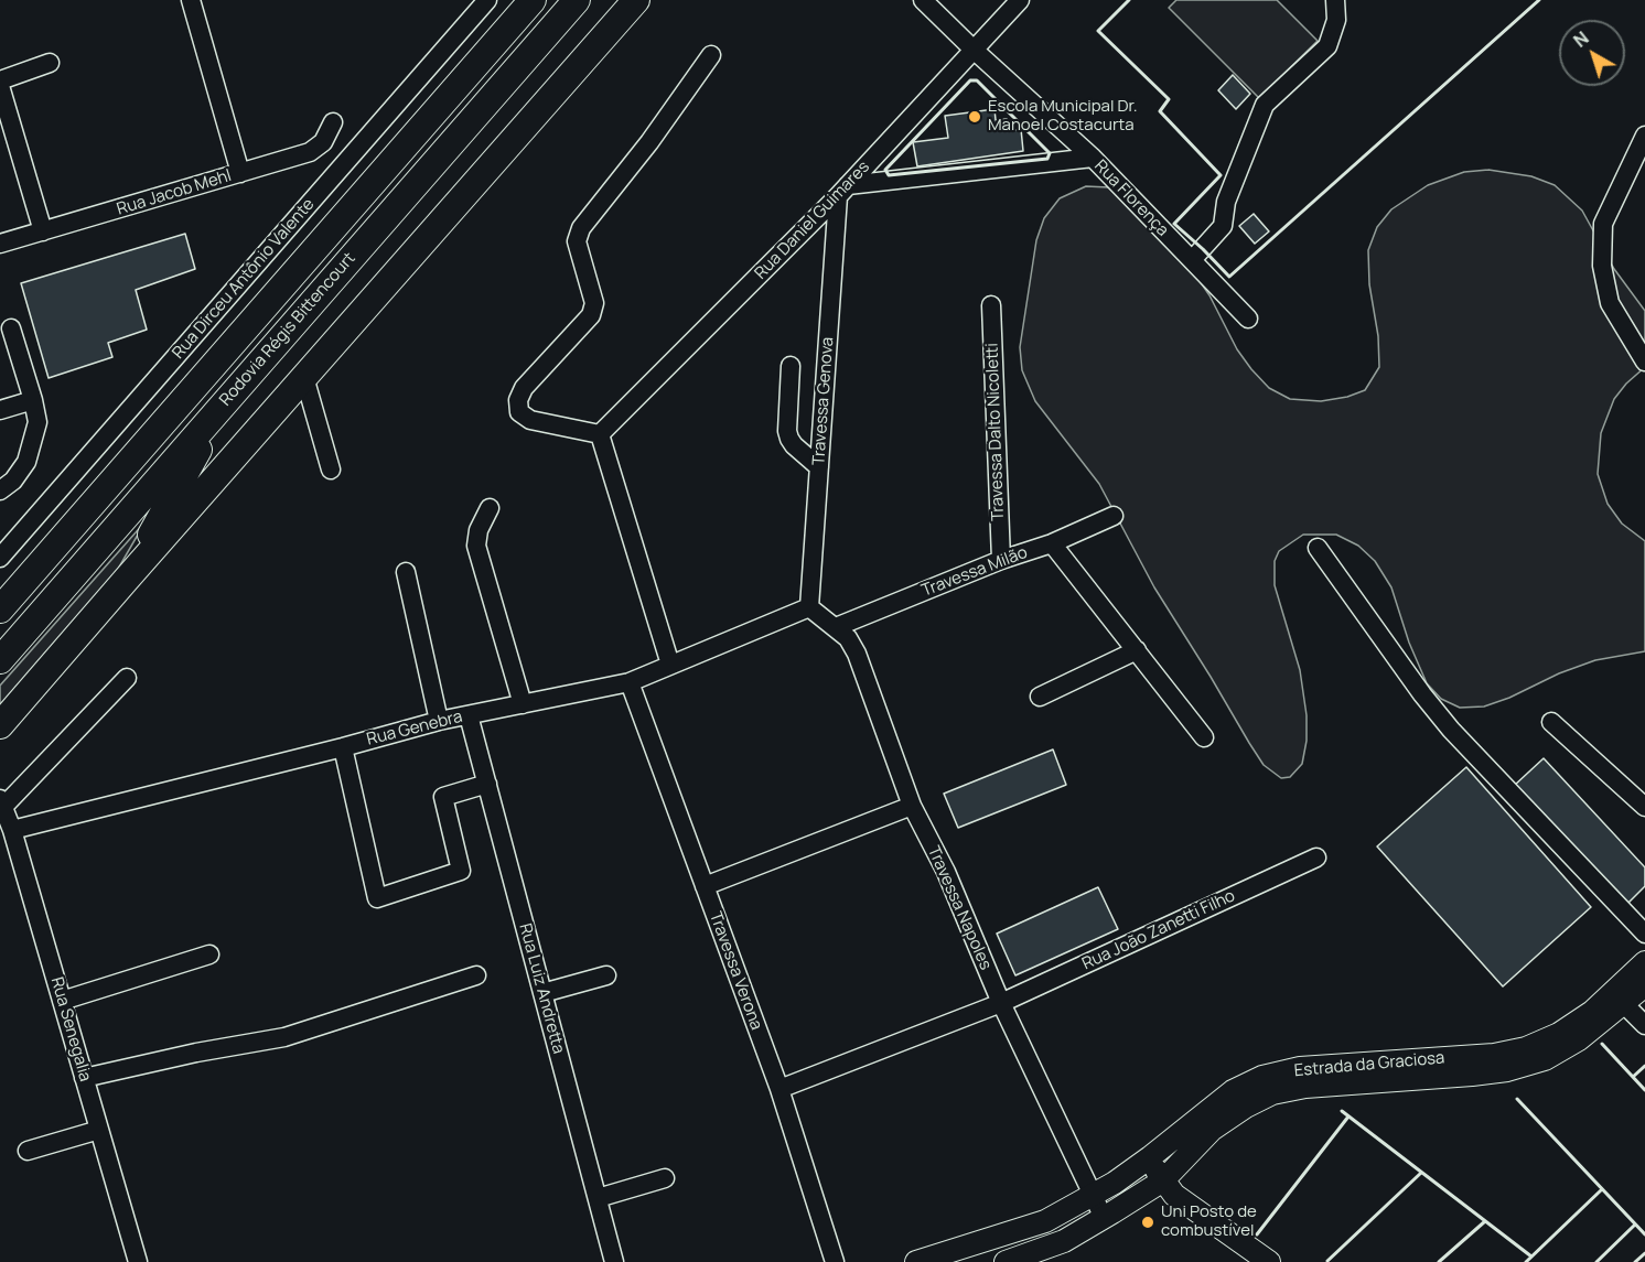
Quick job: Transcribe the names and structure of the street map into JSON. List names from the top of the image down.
{
  "streets": {
    "highway": ["Rodovia Régis Bittencourt"],
    "main road": ["Estrada da Graciosa"],
    "street": [
      "Rua Jacob Mehl",
      "Rua Florença",
      "Rua Daniel Guimares",
      "Rua Dirceu Antônio Valente",
      "Travessa Genova",
      "Travessa Dalto Nicoletti",
      "Travessa Milão",
      "Rua Genebra",
      "Travessa Napoles",
      "Rua João Zanetti Filho",
      "Travessa Verona",
      "Rua Luiz Andretta",
      "Rua Senegalia"
    ]
  },
  "crossings": [
    ["Rua Florença", "Rua Daniel Guimares"],
    ["Rua Daniel Guimares", "Travessa Genova"],
    ["Travessa Genova", "Rua Genebra"],
    ["Travessa Genova", "Travessa Napoles"],
    ["Travessa Dalto Nicoletti", "Travessa Milão"],
    ["Travessa Milão", "Travessa Napoles"],
    ["Rua Genebra", "Travessa Napoles"],
    ["Rua Genebra", "Travessa Verona"],
    ["Rua Genebra", "Rua Luiz Andretta"],
    ["Rua Genebra", "Rua Senegalia"],
    ["Travessa Napoles", "Rua João Zanetti Filho"],
    ["Travessa Napoles", "Estrada da Graciosa"],
    ["Rua João Zanetti Filho", "Travessa Verona"]
  ],
  "places": ["Escola Municipal Dr. Manoel Costacurta", "Uni Posto de combustível"],
  "north": "top left"
}
